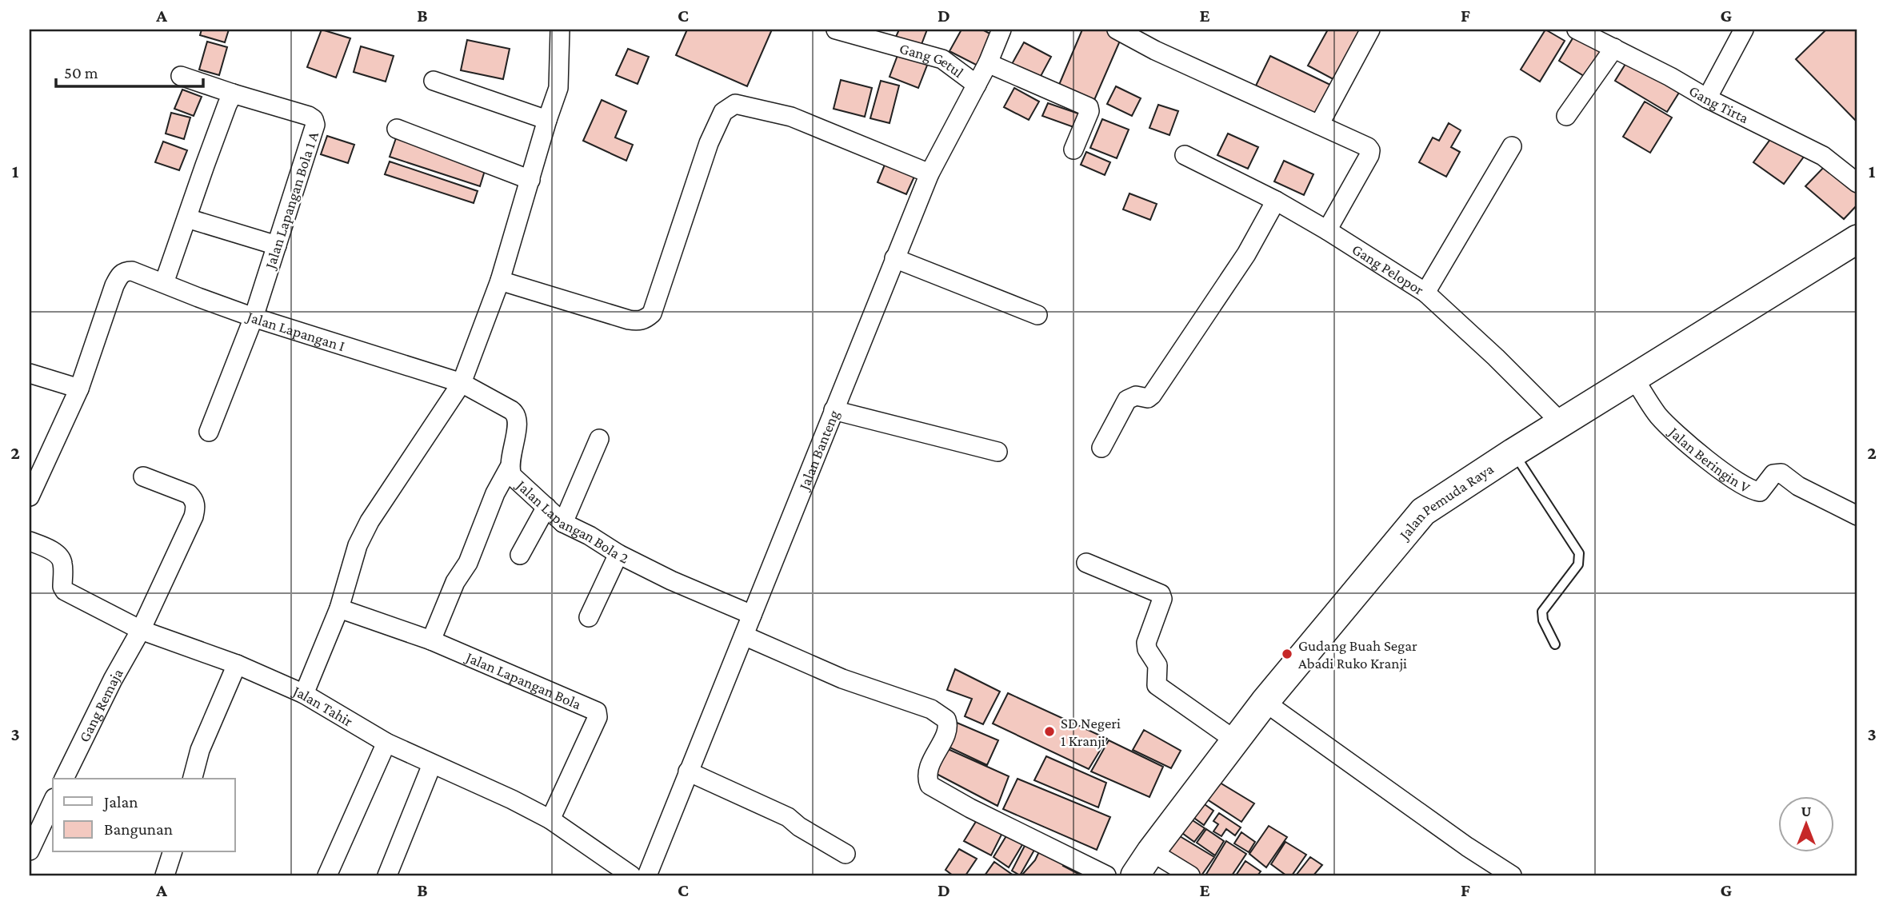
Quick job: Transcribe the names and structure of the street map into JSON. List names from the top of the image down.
{
  "streets": {
    "main road": ["Jalan Pemuda Raya"],
    "street": [
      "Gang Getul",
      "Gang Tirta",
      "Jalan Lapangan Bola 1 A",
      "Gang Pelopor",
      "Jalan Lapangan I",
      "Jalan Banteng",
      "Jalan Beringin V",
      "Jalan Lapangan Bola 2",
      "Jalan Lapangan Bola",
      "Gang Remaja",
      "Jalan Tahir"
    ]
  },
  "crossings": [
    ["Gang Getul", "Jalan Banteng"],
    ["Jalan Lapangan Bola 1 A", "Jalan Lapangan I"],
    ["Gang Pelopor", "Jalan Pemuda Raya"],
    ["Jalan Lapangan I", "Jalan Lapangan Bola 2"],
    ["Jalan Banteng", "Jalan Lapangan Bola 2"],
    ["Jalan Beringin V", "Jalan Pemuda Raya"],
    ["Jalan Lapangan Bola", "Jalan Tahir"],
    ["Gang Remaja", "Jalan Tahir"]
  ],
  "places": ["Gudang Buah Segar Abadi Ruko Kranji", "SD Negeri 1 Kranji"],
  "legend": ["Jalan", "Bangunan"],
  "scale_bar": "50 m",
  "north": "top",
  "grid": {
    "columns": [
      "A",
      "B",
      "C",
      "D",
      "E",
      "F",
      "G"
    ],
    "rows": ["1", "2", "3"]
  }
}
